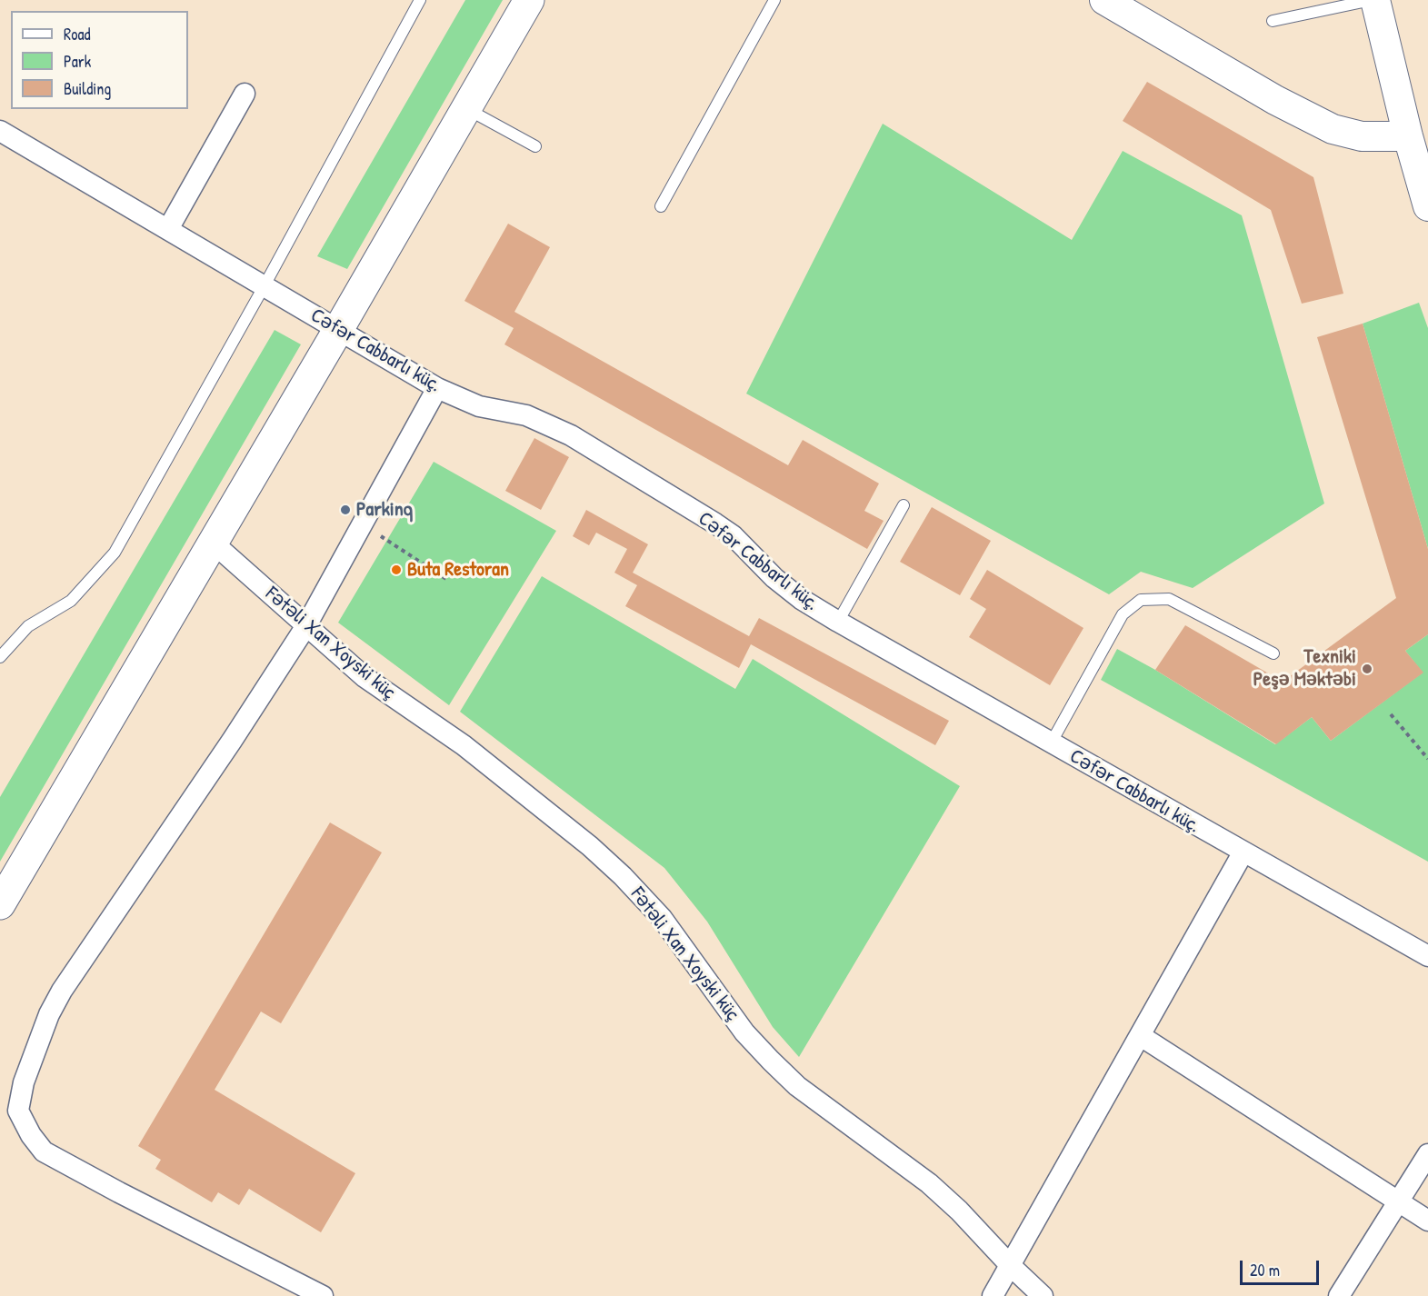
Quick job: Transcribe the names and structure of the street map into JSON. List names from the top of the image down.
{
  "streets": {
    "street": ["Cəfər Cabbarlı küç.", "Fətəli Xan Xoyski küç"]
  },
  "places": ["Parkinq", "Buta Restoran", "Texniki Peşə Məktəbi"],
  "legend": ["Road", "Park", "Building"],
  "scale_bar": "20 m"
}
